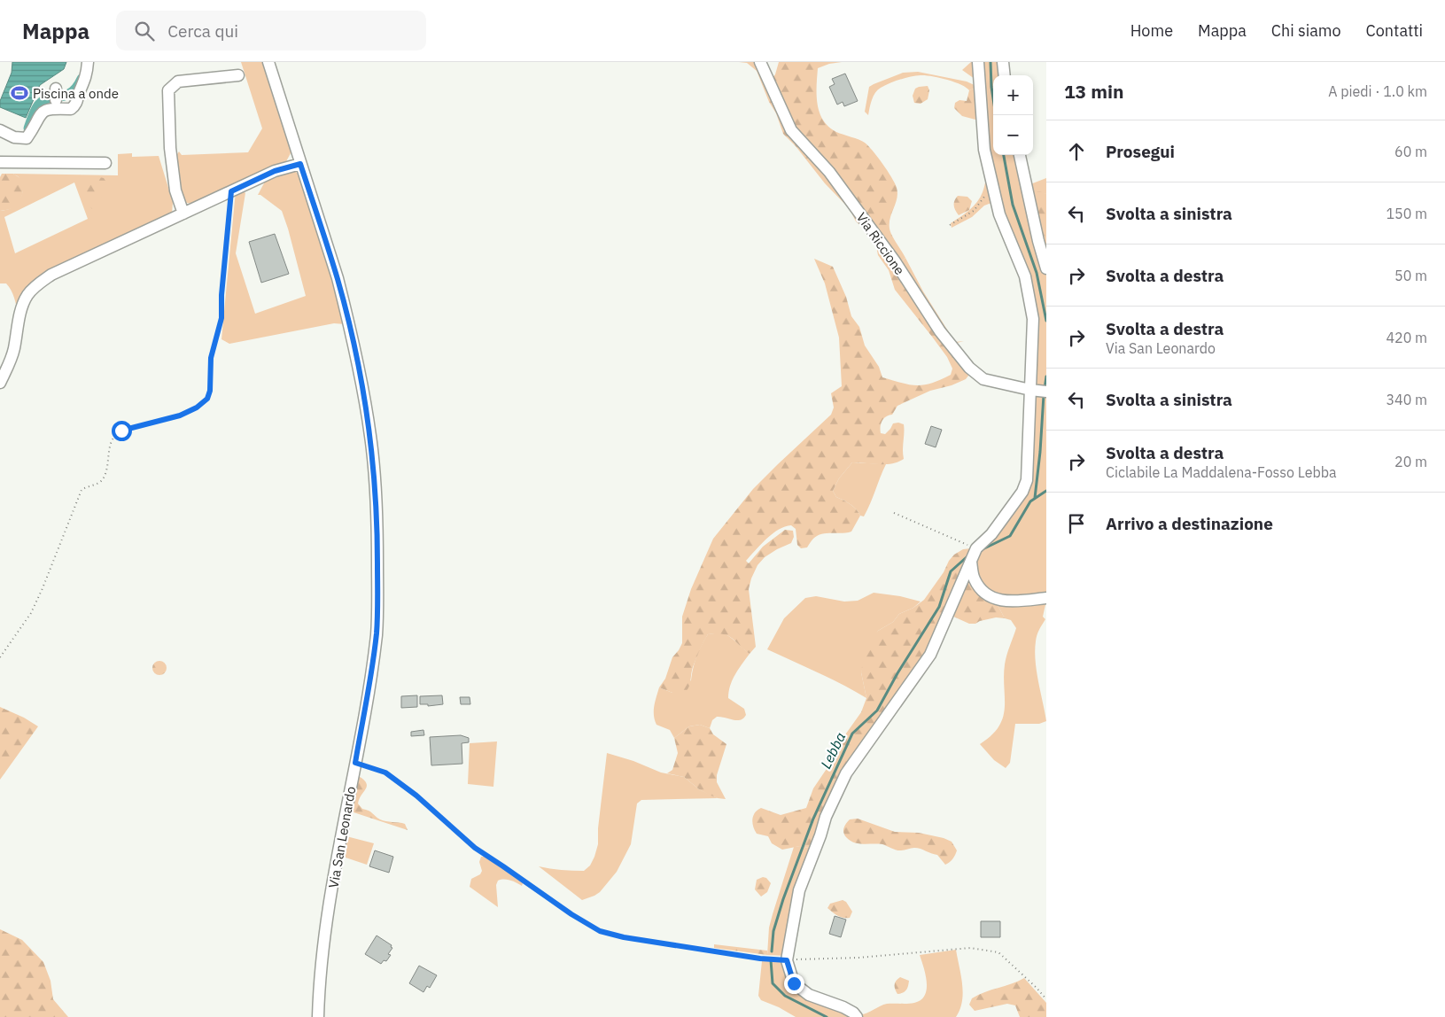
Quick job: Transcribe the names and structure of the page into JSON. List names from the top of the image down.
{
  "streets": {
    "street": ["Via Riccione", "Via San Leonardo"]
  },
  "water": ["Lebba"],
  "places": {
    "sports": ["Piscina a onde"]
  },
  "page": {
    "header": "Mappa",
    "search": "Cerca qui",
    "nav": [
      "Home",
      "Mappa",
      "Chi siamo",
      "Contatti"
    ],
    "heading": ["13 min", "A piedi · 1.0 km"],
    "map_buttons": ["+", "−"],
    "list": [
      ["Prosegui", "60 m"],
      ["Svolta a sinistra", "150 m"],
      ["Svolta a destra", "50 m"],
      ["Svolta a destra", "Via San Leonardo", "420 m"],
      ["Svolta a sinistra", "340 m"],
      ["Svolta a destra", "Ciclabile La Maddalena-Fosso Lebba", "20 m"],
      "Arrivo a destinazione"
    ]
  }
}
